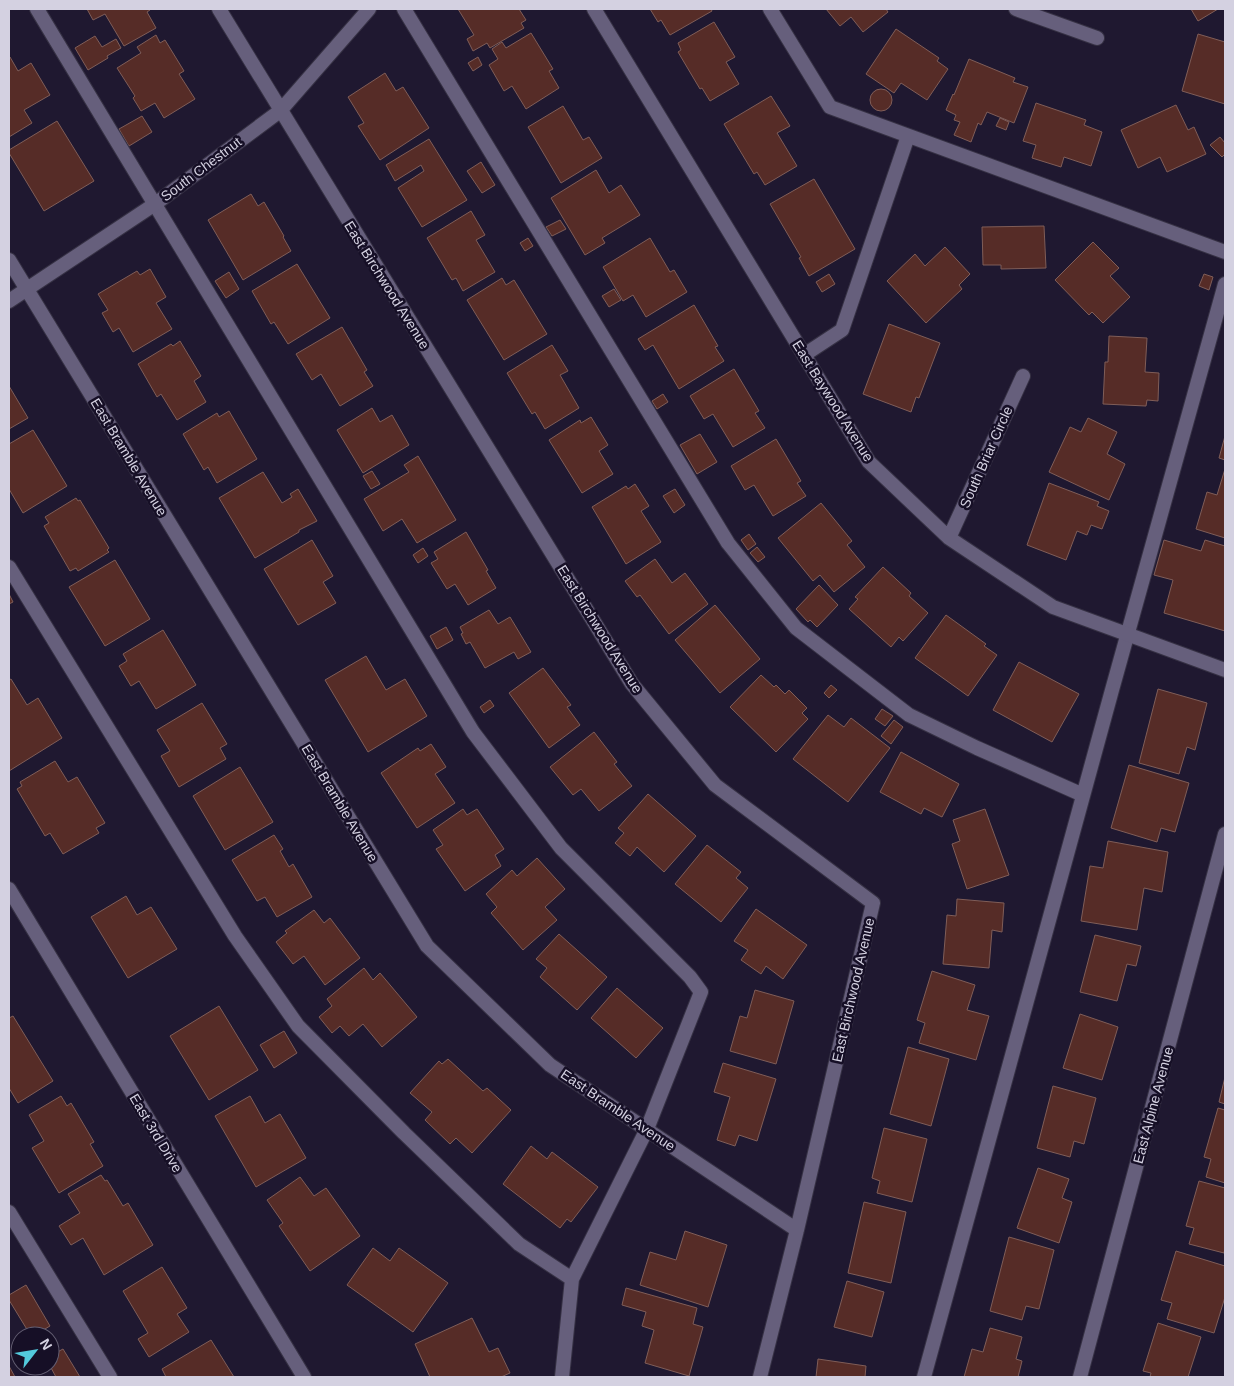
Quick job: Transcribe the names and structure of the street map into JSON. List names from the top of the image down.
{
  "streets": {
    "street": [
      "South Chestnut",
      "East Birchwood Avenue",
      "East Baywood Avenue",
      "East Bramble Avenue",
      "South Briar Circle",
      "East Alpine Avenue",
      "East 3rd Drive"
    ]
  },
  "crossings": [
    ["South Chestnut", "East Birchwood Avenue"],
    ["South Chestnut", "East Bramble Avenue"],
    ["East Birchwood Avenue", "East Bramble Avenue"],
    ["East Baywood Avenue", "South Briar Circle"]
  ],
  "north": "top right"
}
